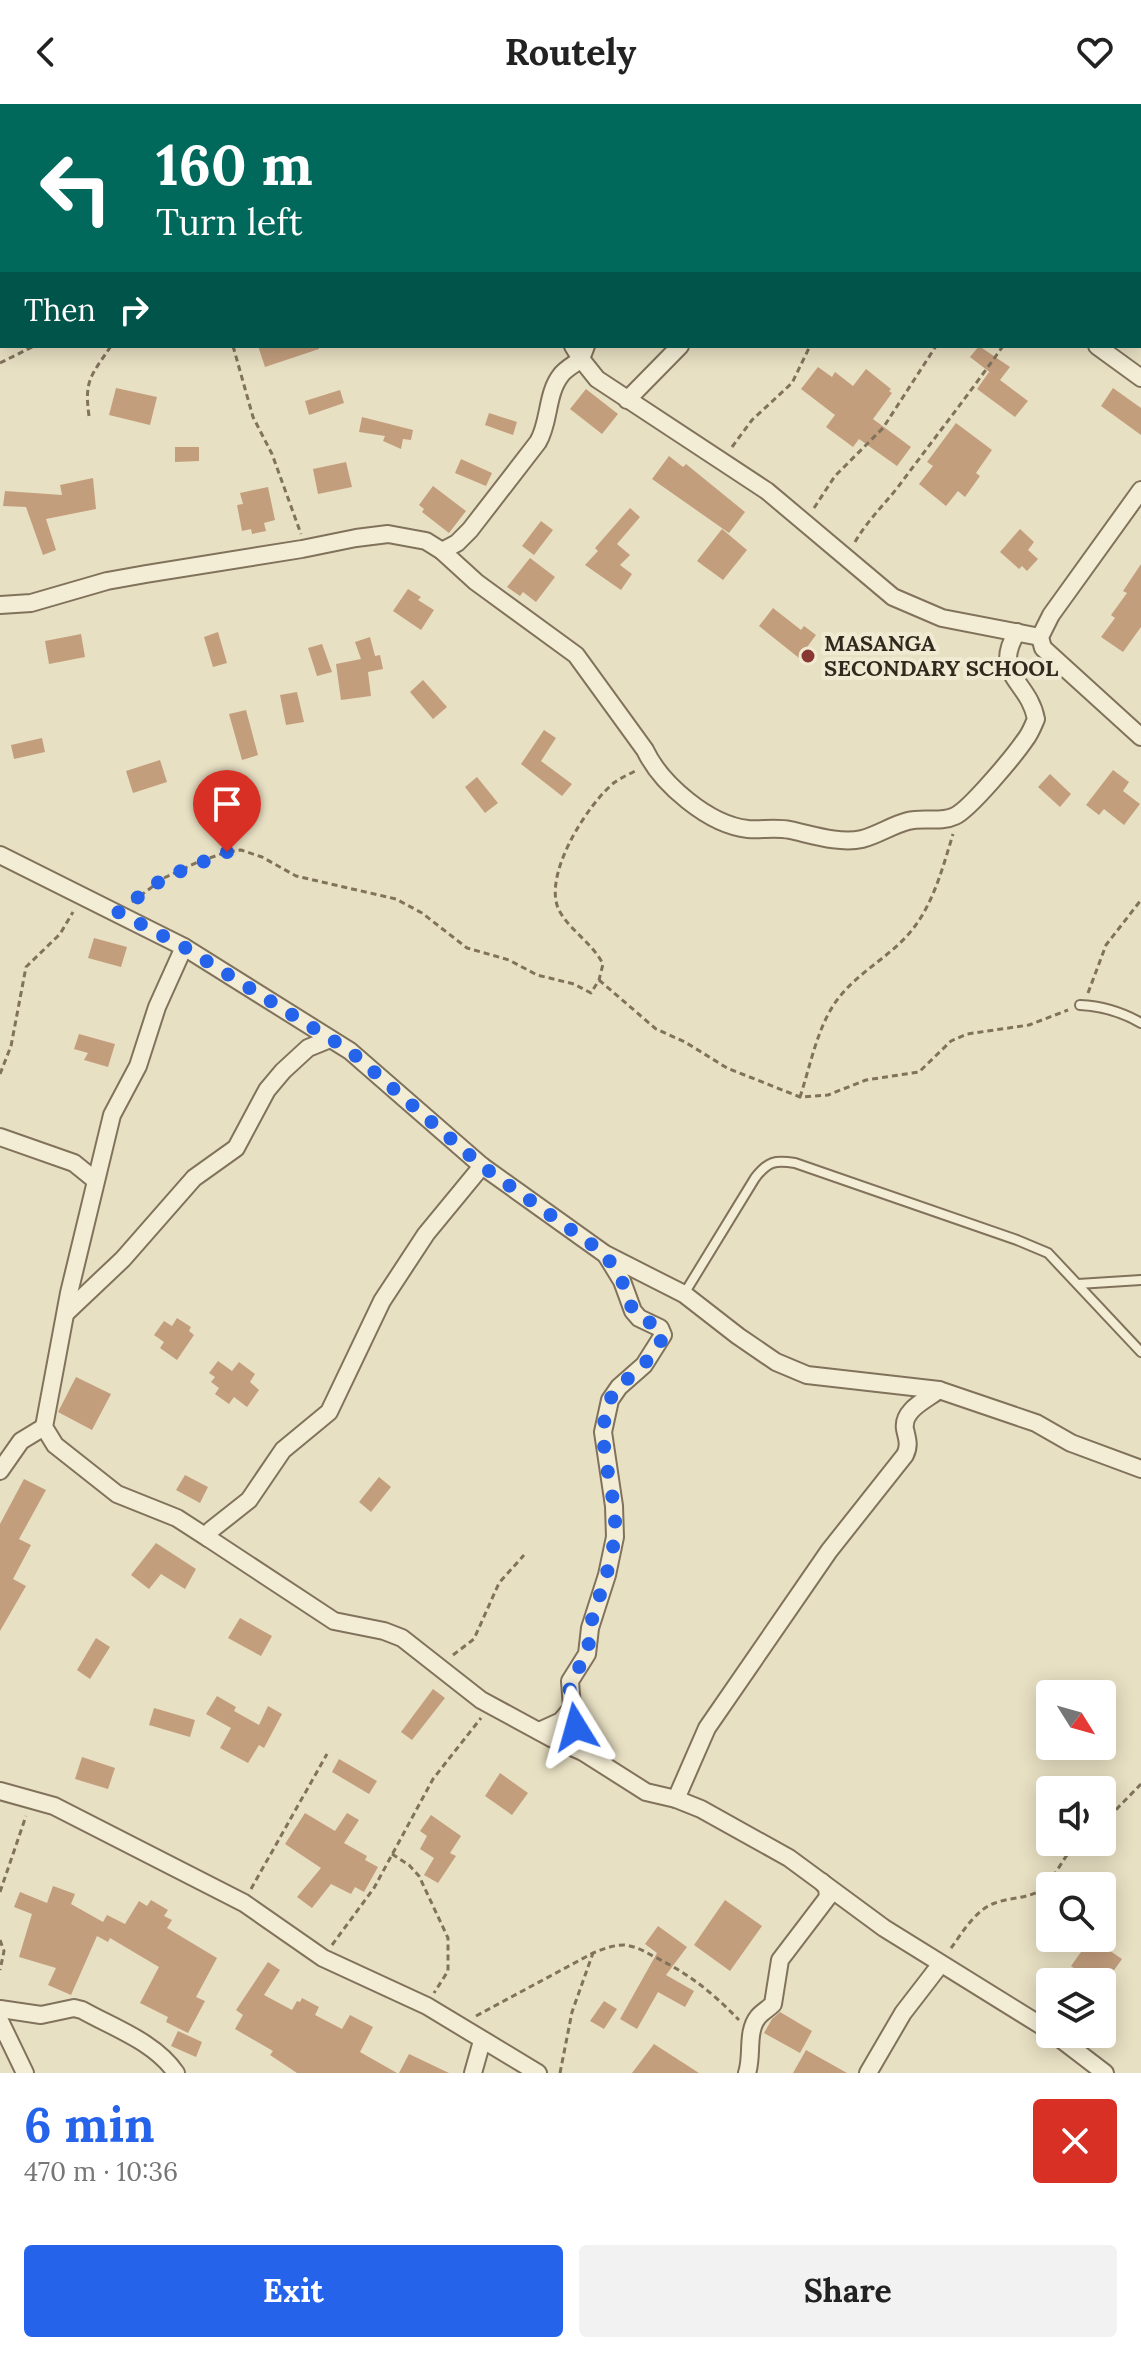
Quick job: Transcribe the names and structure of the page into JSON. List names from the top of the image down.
{
  "places": ["MASANGA SECONDARY SCHOOL"],
  "north": "bottom right",
  "page": {
    "header": "Routely",
    "turn": ["160 m", "Turn left"],
    "then": "Then",
    "heading": ["6 min", "470 m · 10:36"],
    "buttons": ["Exit", "Share"]
  }
}
